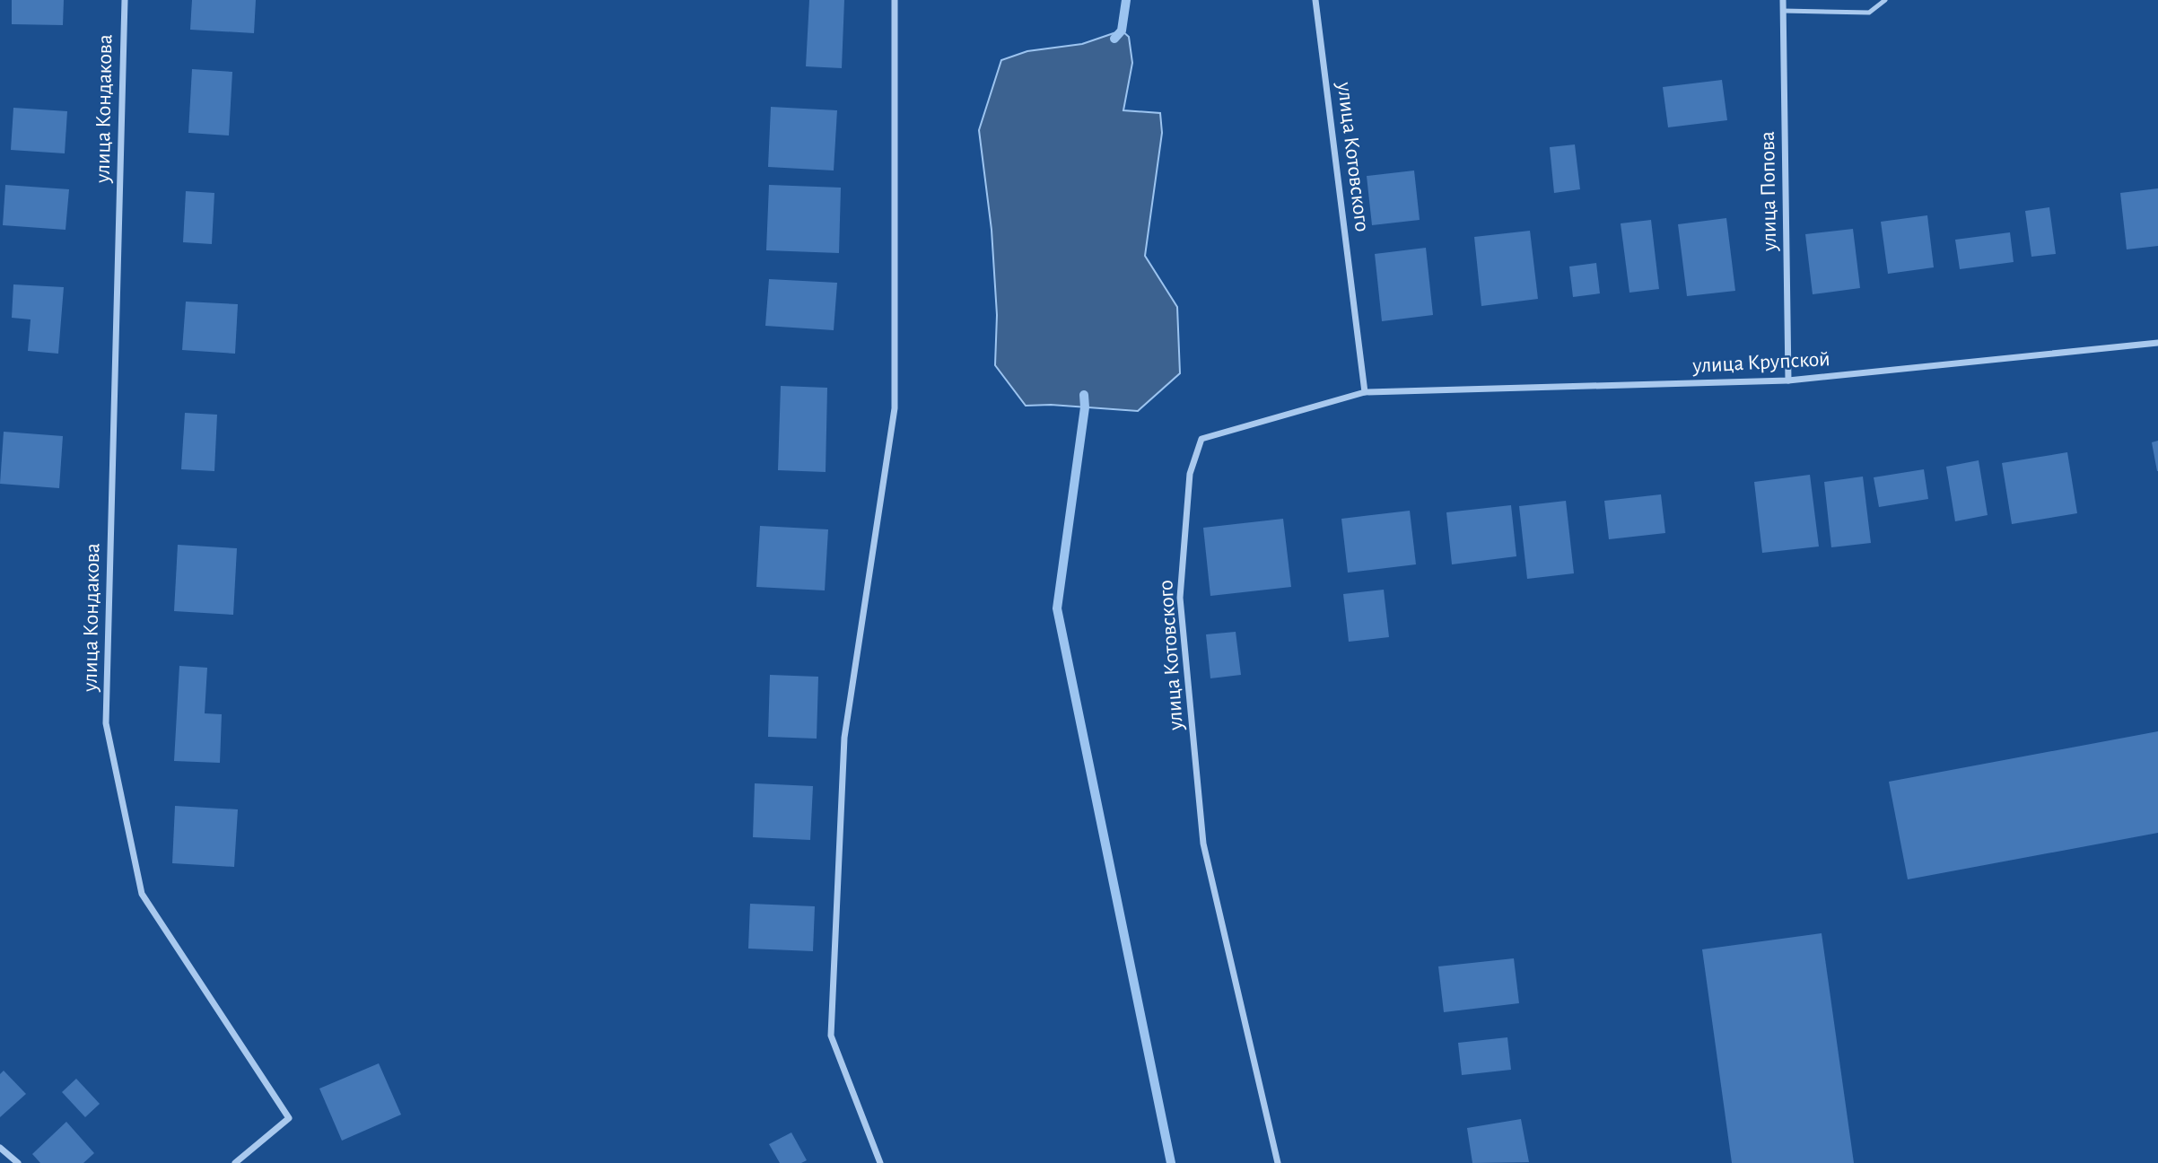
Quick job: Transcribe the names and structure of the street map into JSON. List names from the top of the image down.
{
  "streets": {
    "street": [
      "улица Кондакова",
      "улица Котовского",
      "улица Попова",
      "улица Крупской"
    ]
  },
  "crossings": [
    ["улица Котовского", "улица Крупской"],
    ["улица Попова", "улица Крупской"]
  ]
}
